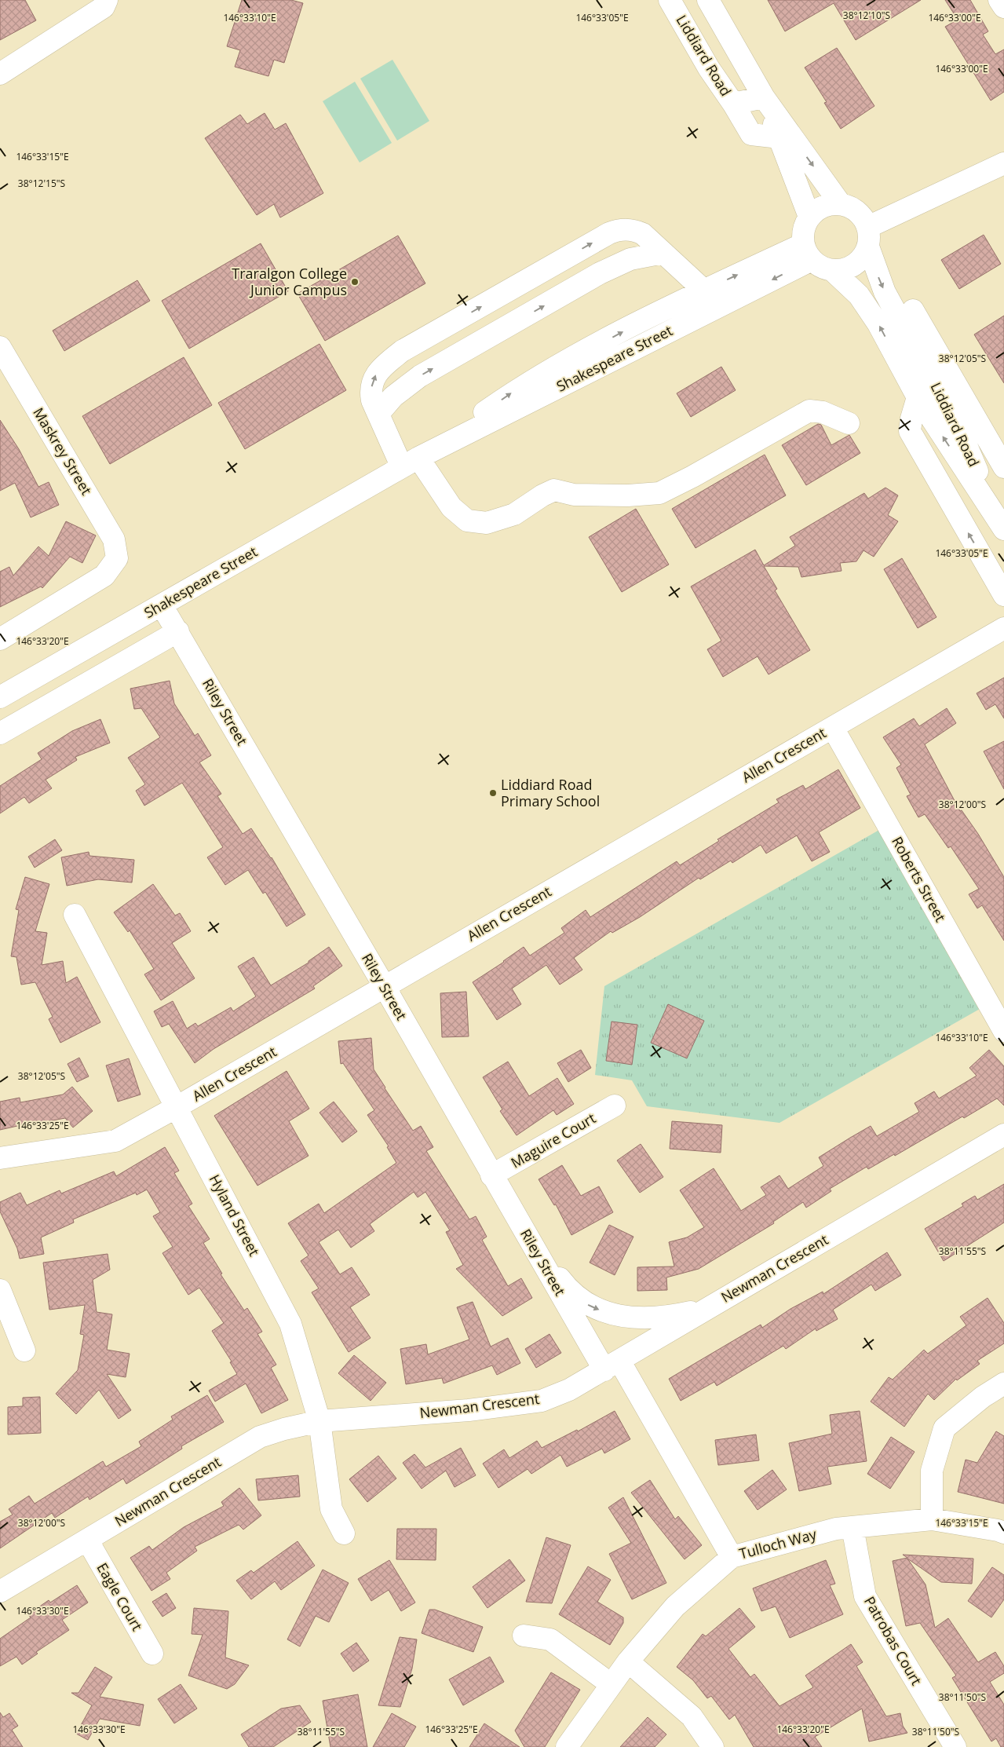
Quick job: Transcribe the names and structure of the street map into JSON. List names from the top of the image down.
{
  "streets": {
    "street": [
      "Liddiard Road",
      "Shakespeare Street",
      "Maskrey Street",
      "Riley Street",
      "Allen Crescent",
      "Roberts Street",
      "Maguire Court",
      "Hyland Street",
      "Newman Crescent",
      "Tulloch Way",
      "Eagle Court",
      "Patrobas Court"
    ]
  },
  "crossings": [
    ["Liddiard Road", "Shakespeare Street"],
    ["Shakespeare Street", "Riley Street"],
    ["Riley Street", "Allen Crescent"],
    ["Riley Street", "Maguire Court"],
    ["Riley Street", "Newman Crescent"],
    ["Riley Street", "Tulloch Way"],
    ["Allen Crescent", "Roberts Street"],
    ["Allen Crescent", "Hyland Street"],
    ["Hyland Street", "Newman Crescent"],
    ["Newman Crescent", "Eagle Court"],
    ["Tulloch Way", "Patrobas Court"]
  ],
  "places": ["Traralgon College Junior Campus", "Liddiard Road Primary School"],
  "coordinates": [
    "38°12'10\"S",
    "146°33'10\"E",
    "146°33'05\"E",
    "146°33'00\"E",
    "146°33'15\"E",
    "38°12'15\"S",
    "38°12'05\"S",
    "146°33'20\"E",
    "38°12'00\"S",
    "146°33'25\"E",
    "38°11'55\"S",
    "146°33'30\"E",
    "38°11'50\"S"
  ]
}
